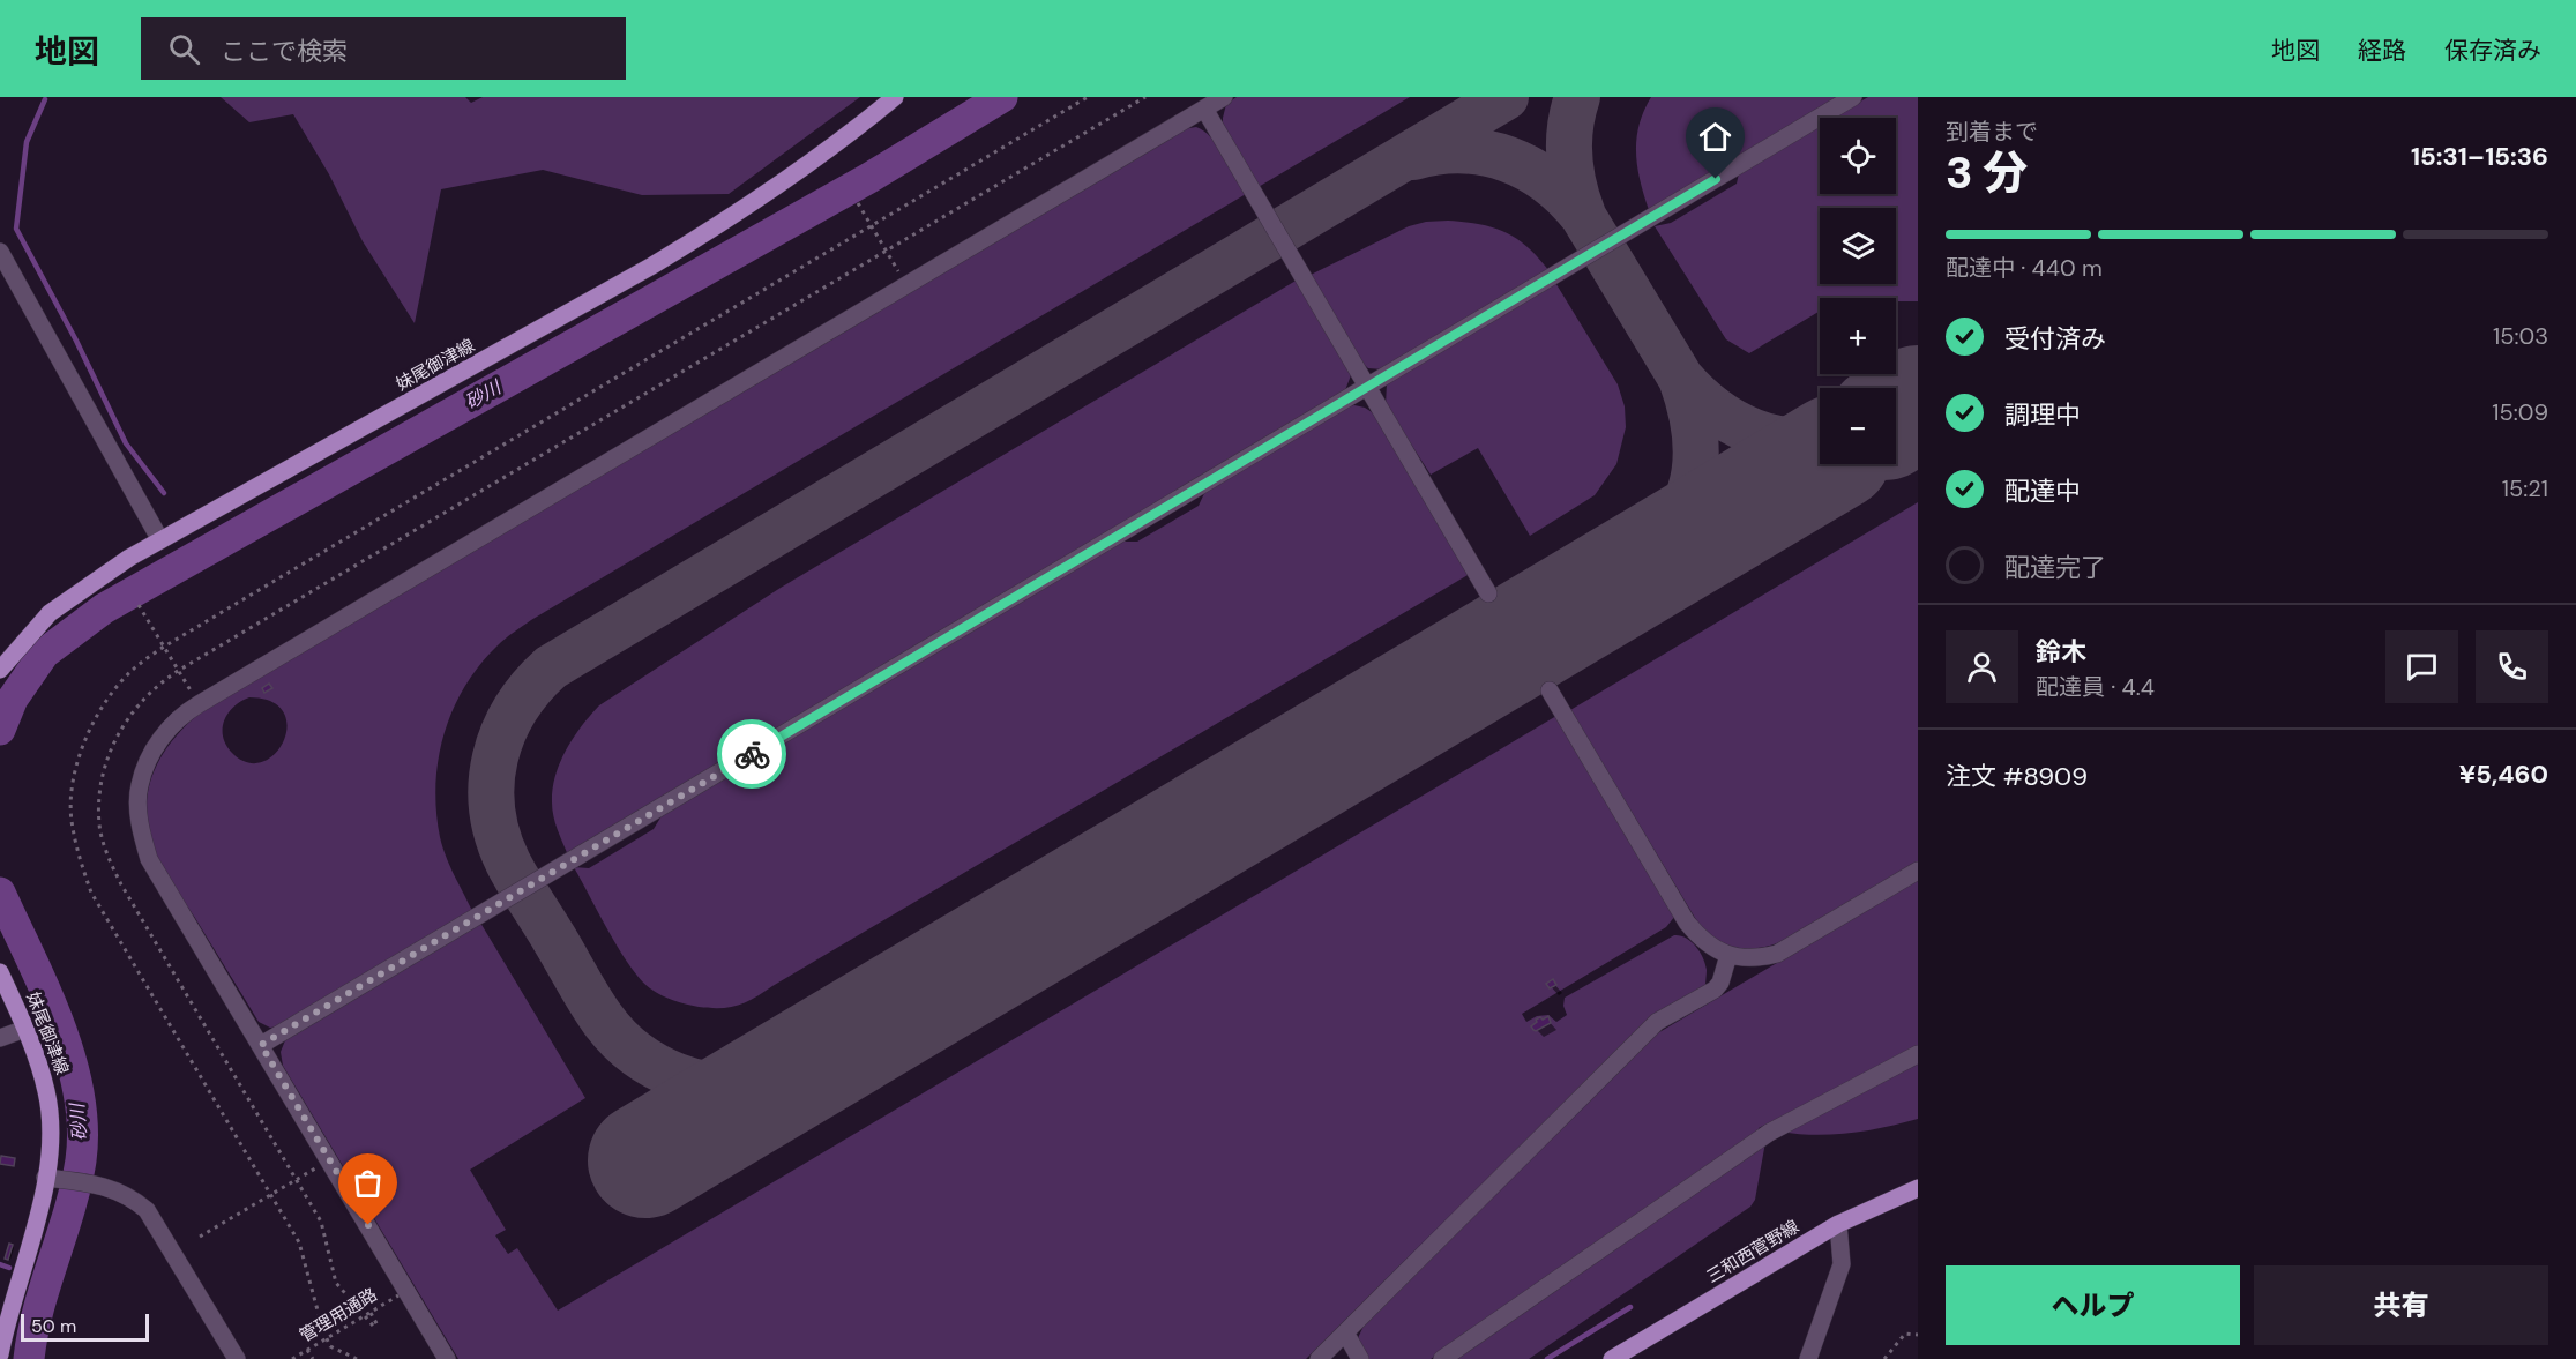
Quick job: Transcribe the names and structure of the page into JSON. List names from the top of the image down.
{
  "streets": {
    "main road": ["妹尾御津線", "三和西菅野線"],
    "path": ["管理用通路"]
  },
  "water": ["砂川"],
  "scale_bar": "50 m",
  "page": {
    "header": "地図",
    "search": "ここで検索",
    "nav": ["地図", "経路", "保存済み"],
    "heading": ["3 分", "到着まで", "15:31–15:36"],
    "panel": [
      "鈴木",
      "配達員 · 4.4",
      "注文 #8909",
      "¥5,460"
    ],
    "map_buttons": ["+", "−"],
    "bar": "配達中 · 440 m",
    "list": [
      ["受付済み", "15:03"],
      ["調理中", "15:09"],
      ["配達中", "15:21"],
      "配達完了"
    ],
    "buttons": ["ヘルプ", "共有"],
    "scale": "50 m"
  }
}
